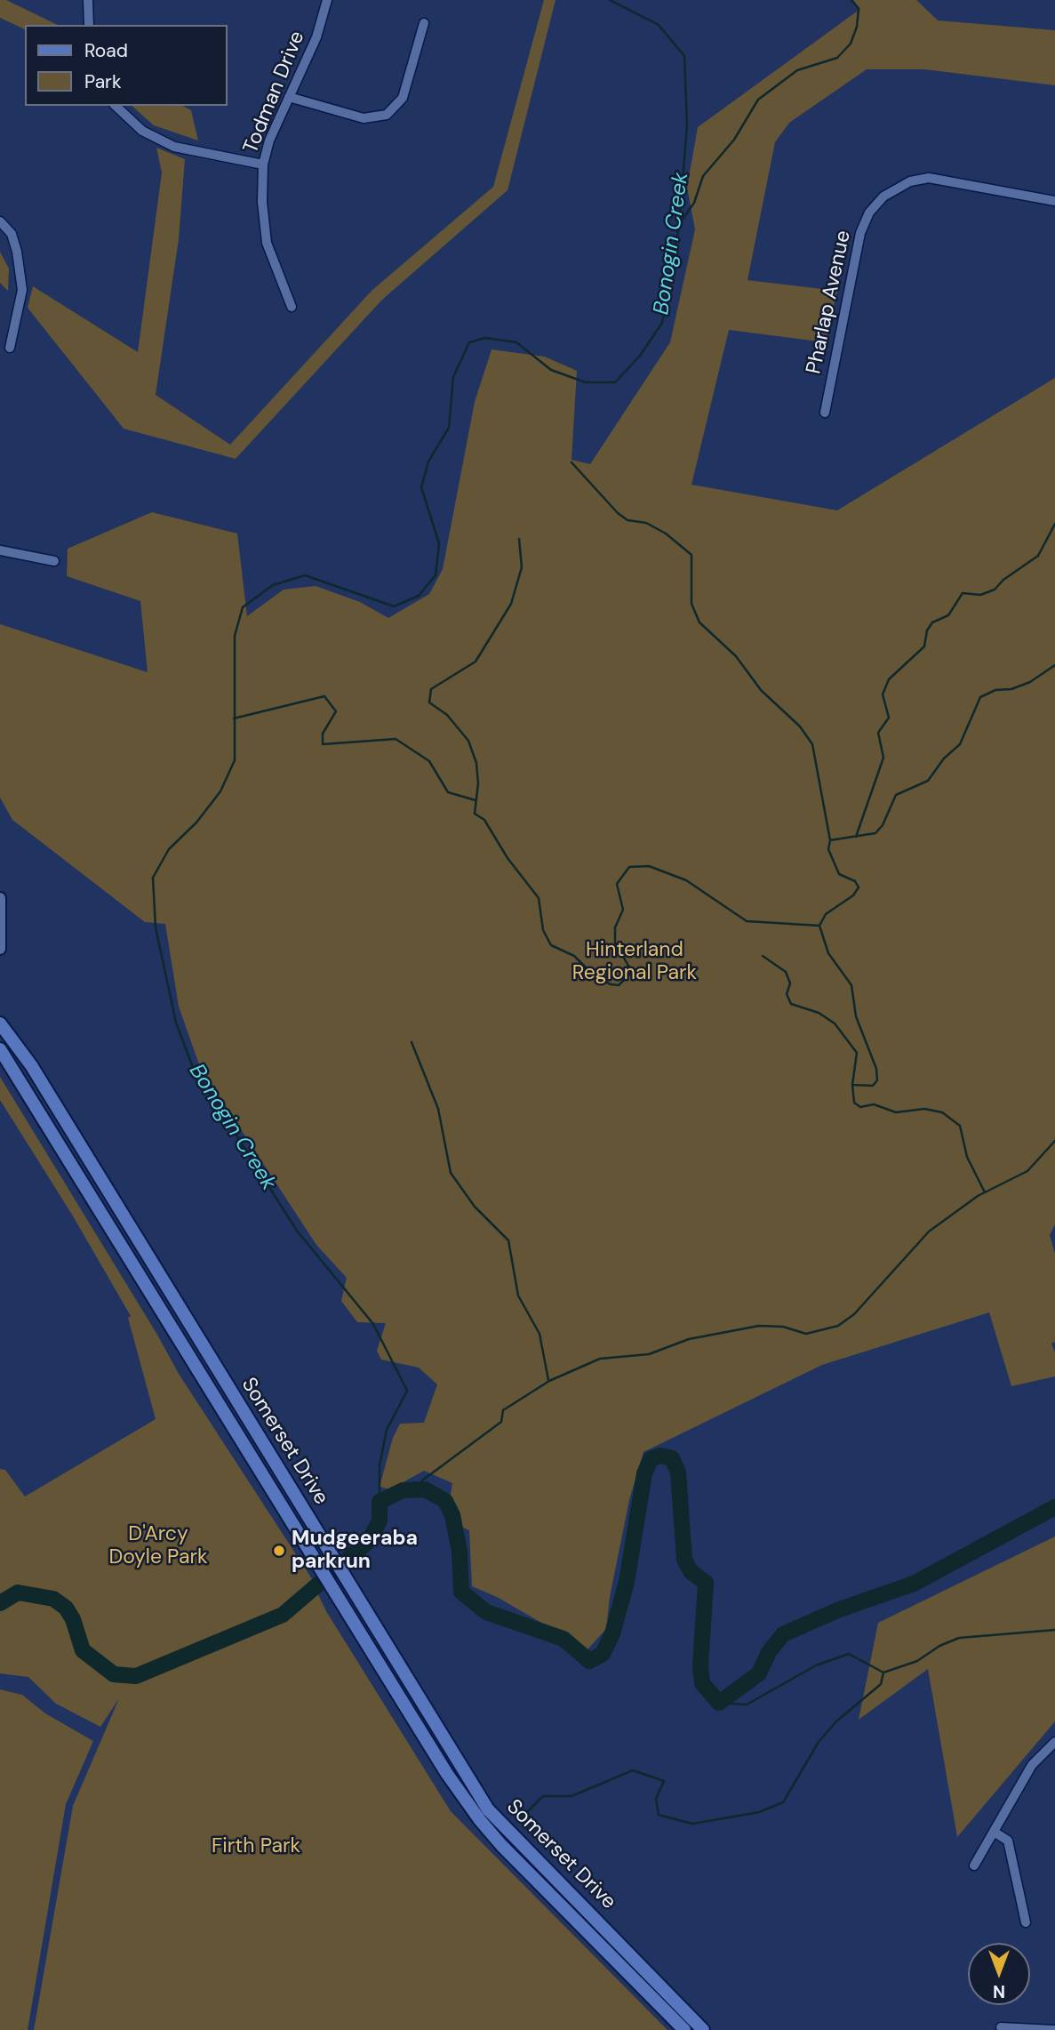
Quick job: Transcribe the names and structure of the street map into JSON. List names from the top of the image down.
{
  "streets": {
    "main road": ["Somerset Drive"],
    "street": ["Todman Drive", "Pharlap Avenue"]
  },
  "water": ["Bonogin Creek"],
  "parks": ["Hinterland Regional Park", "D'Arcy Doyle Park", "Firth Park"],
  "places": ["Mudgeeraba parkrun"],
  "legend": ["Road", "Park"],
  "north": "bottom"
}
